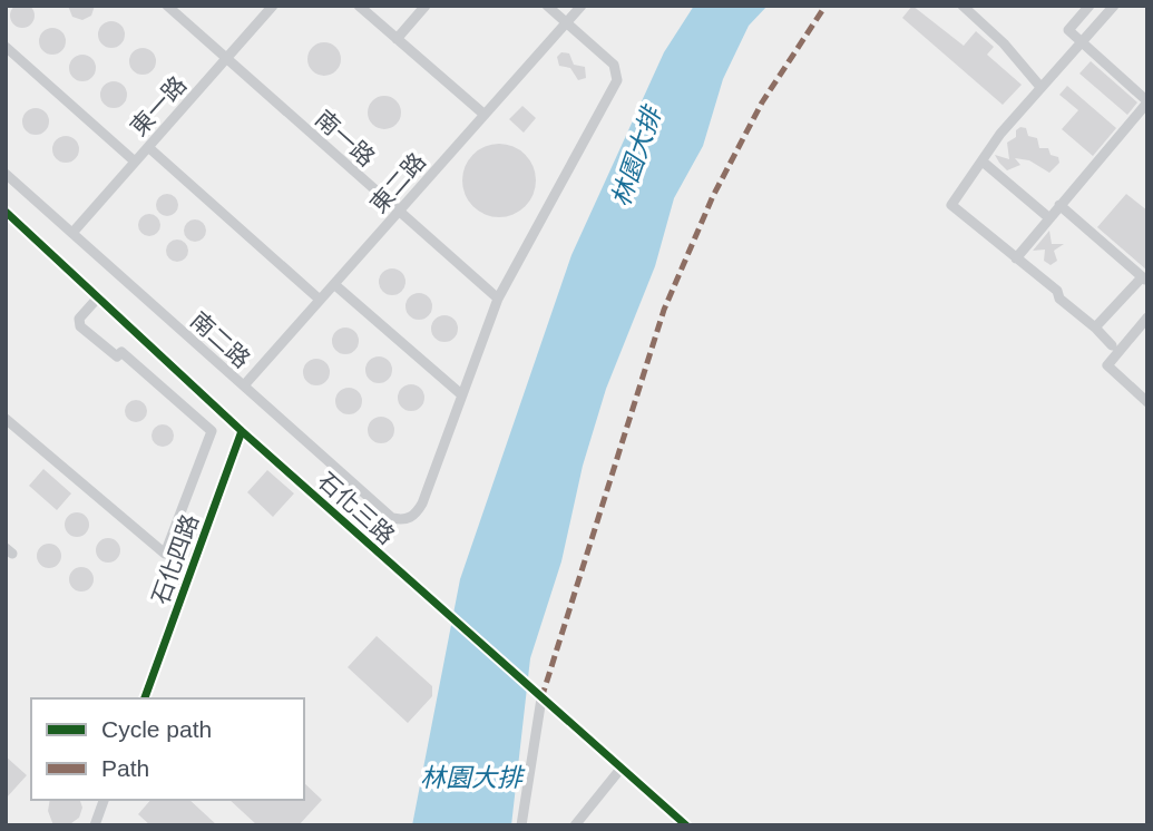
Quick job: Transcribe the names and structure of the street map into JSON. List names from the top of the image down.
{
  "streets": {
    "street": [
      "東一路",
      "南一路",
      "東二路",
      "南二路",
      "石化三路",
      "石化四路"
    ]
  },
  "crossings": [
    ["東一路", "南一路"],
    ["東一路", "南二路"],
    ["南一路", "東二路"],
    ["東二路", "南二路"],
    ["石化三路", "石化四路"]
  ],
  "water": ["林園大排"],
  "legend": ["Cycle path", "Path"]
}
